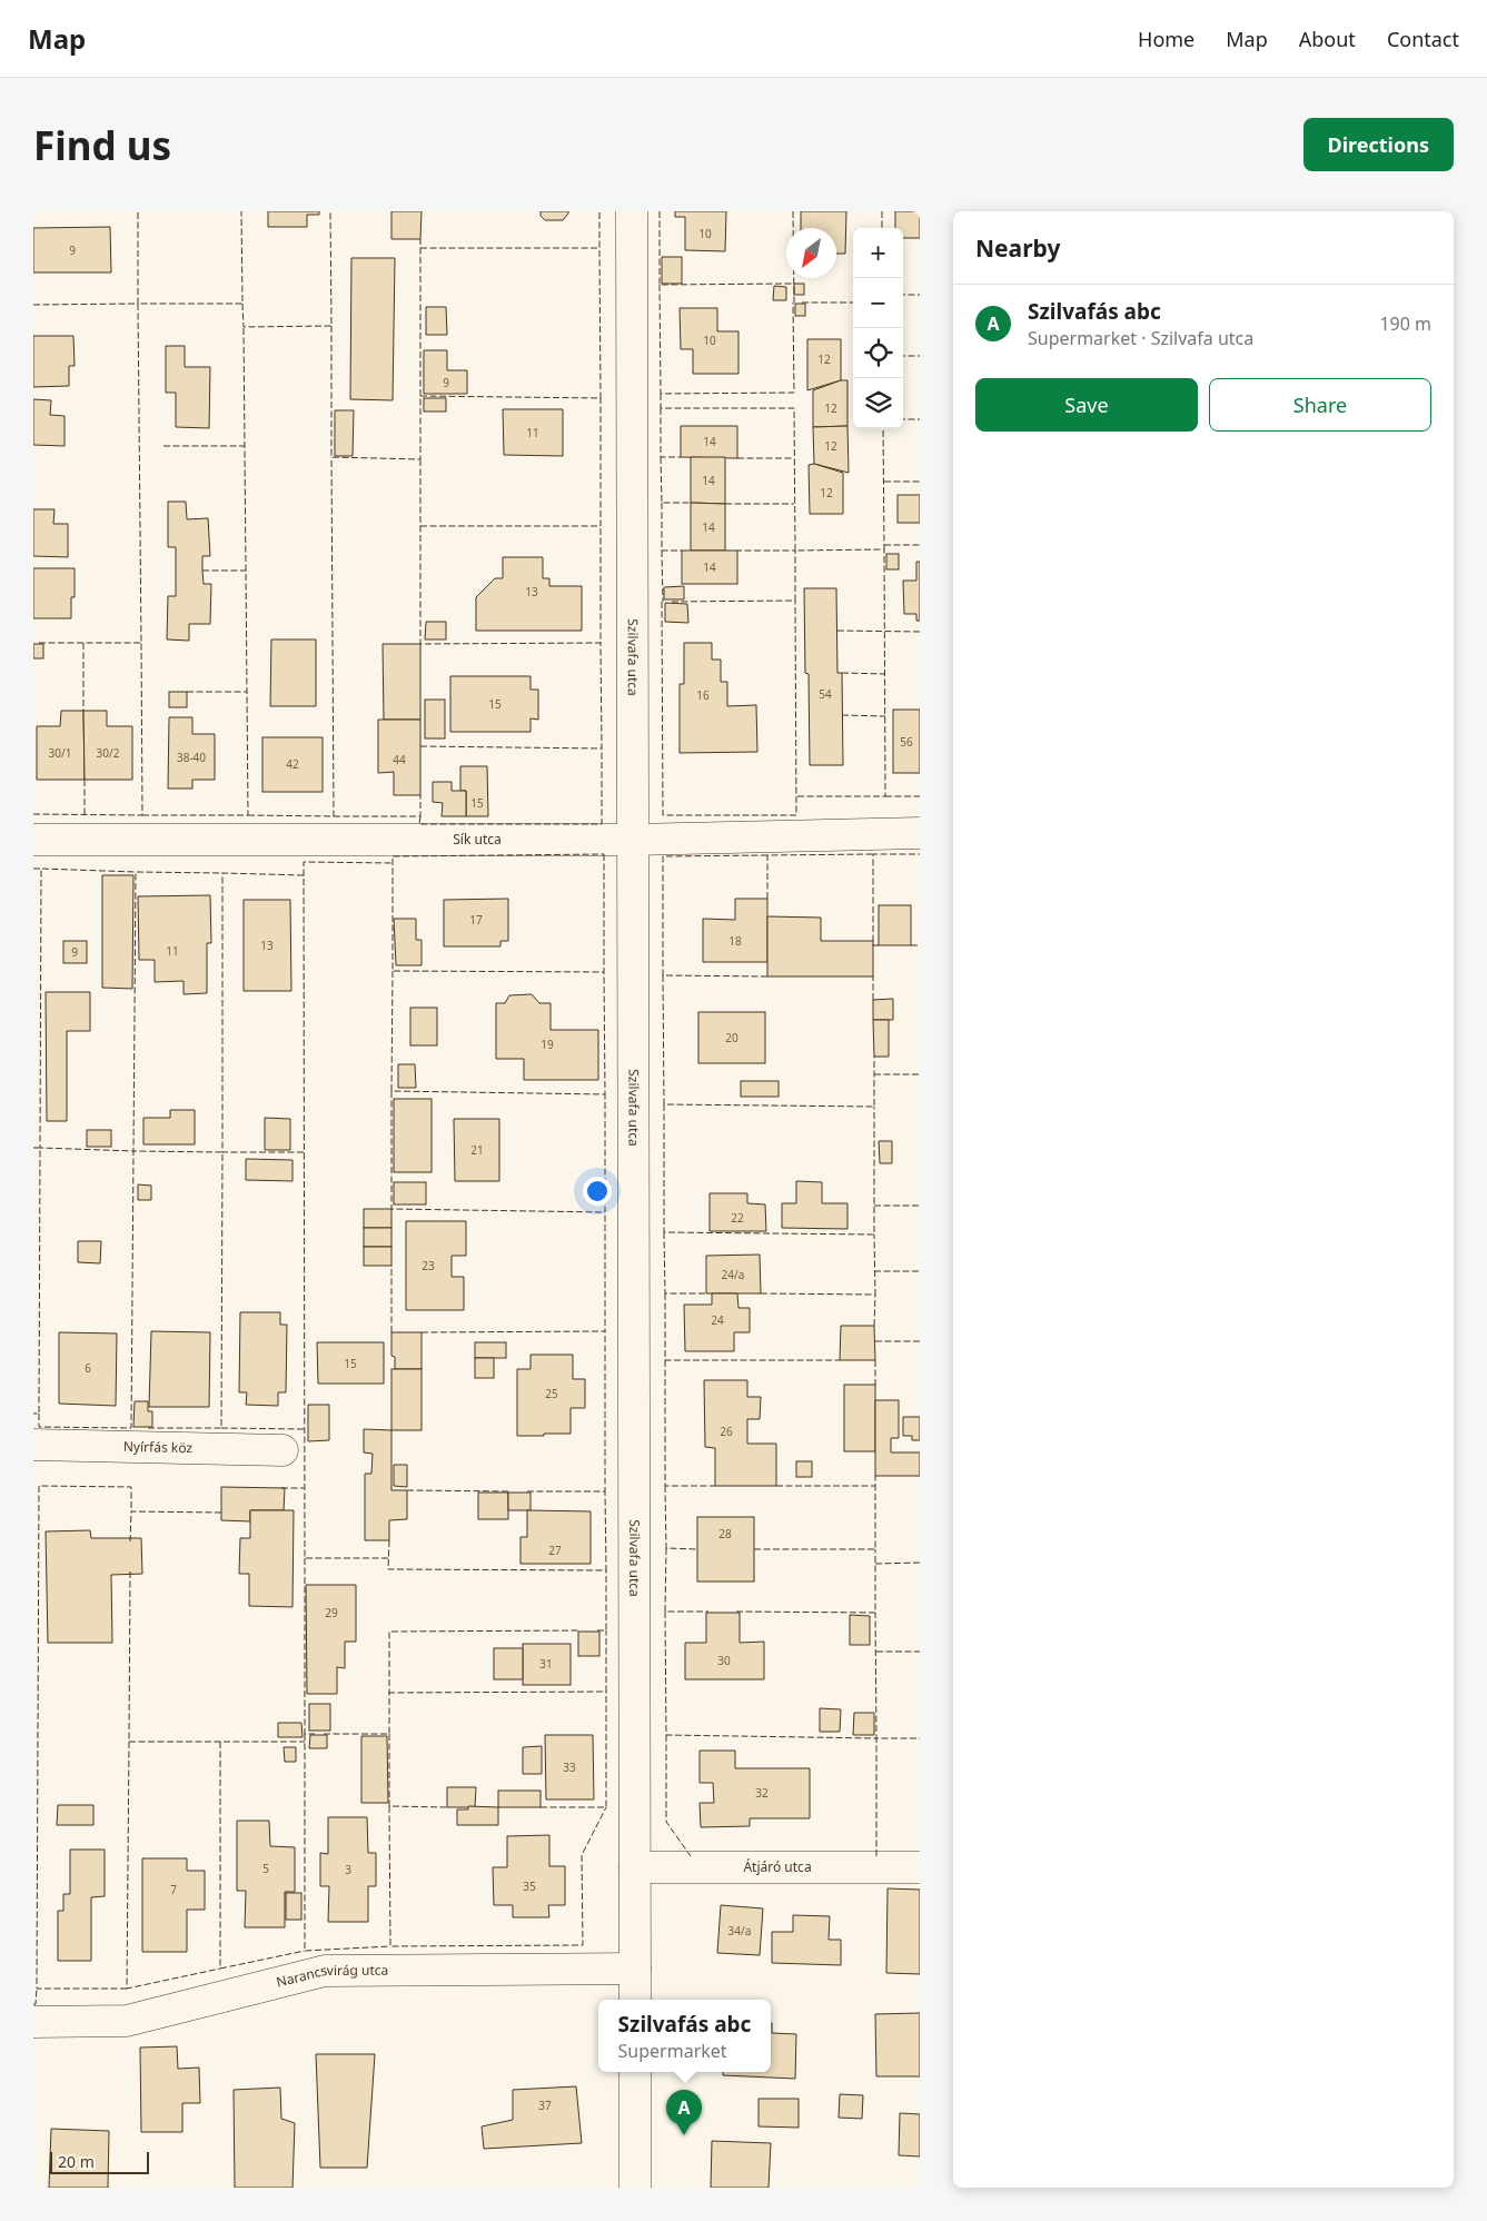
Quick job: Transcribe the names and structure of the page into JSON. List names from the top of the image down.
{
  "streets": {
    "street": [
      "Szilvafa utca",
      "Sík utca",
      "Nyírfás köz",
      "Átjáró utca",
      "Narancsvirág utca"
    ]
  },
  "crossings": [
    ["Szilvafa utca", "Sík utca"],
    ["Szilvafa utca", "Átjáró utca"],
    ["Szilvafa utca", "Narancsvirág utca"]
  ],
  "house_numbers": [
    "10",
    "9",
    "10",
    "12",
    "9",
    "12",
    "11",
    "14",
    "12",
    "14",
    "12",
    "14",
    "14",
    "13",
    "54",
    "16",
    "15",
    "56",
    "30/1",
    "30/2",
    "38-40",
    "44",
    "42",
    "15",
    "17",
    "18",
    "13",
    "11",
    "9",
    "20",
    "19",
    "21",
    "22",
    "23",
    "24/a",
    "24",
    "15",
    "6",
    "25",
    "26",
    "28",
    "27",
    "29",
    "30",
    "31",
    "33",
    "32",
    "5",
    "3",
    "35",
    "7",
    "34/a",
    "37"
  ],
  "scale_bar": "20 m",
  "north": "bottom left",
  "page": {
    "header": "Map",
    "nav": [
      "Home",
      "Map",
      "About",
      "Contact"
    ],
    "buttons": [
      "Directions",
      ["Save", "Share"]
    ],
    "title": "Find us",
    "heading": "Nearby",
    "map_buttons": ["+", "−"],
    "list": [
      {
        "mark": "A",
        "name": "Szilvafás abc",
        "note": "Supermarket · Szilvafa utca",
        "value": "190 m"
      }
    ],
    "popup": ["Szilvafás abc", "Supermarket"],
    "pins": "A",
    "scale": "20 m"
  }
}
